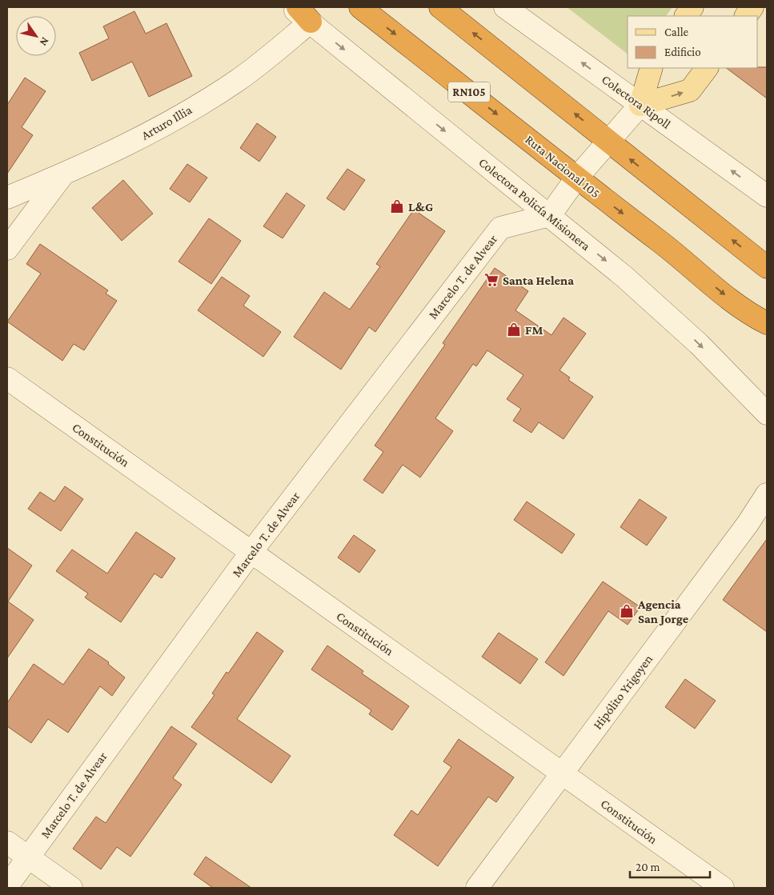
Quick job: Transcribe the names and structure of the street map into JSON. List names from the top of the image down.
{
  "streets": {
    "highway": ["RN105", "Ruta Nacional 105"],
    "street": [
      "Colectora Ripoll",
      "Arturo Illia",
      "Colectora Policía Misionera",
      "Marcelo T. de Alvear",
      "Constitución",
      "Hipólito Yrigoyen"
    ]
  },
  "crossings": [
    ["Arturo Illia", "Colectora Policía Misionera"],
    ["Colectora Policía Misionera", "Marcelo T. de Alvear"],
    ["Marcelo T. de Alvear", "Constitución"],
    ["Constitución", "Hipólito Yrigoyen"]
  ],
  "one_way": ["Colectora Ripoll", "Colectora Policía Misionera"],
  "places": {
    "shop": ["L&G", "FM", "Agencia San Jorge"],
    "supermarket": ["Santa Helena"]
  },
  "legend": ["Calle", "Edificio"],
  "scale_bar": "20 m",
  "north": "bottom right"
}
